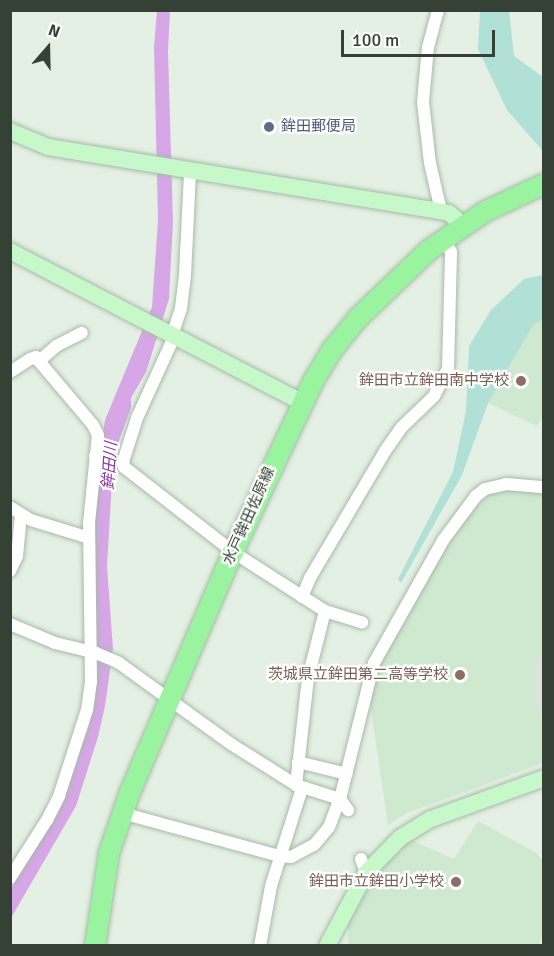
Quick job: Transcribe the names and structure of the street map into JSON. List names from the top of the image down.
{
  "streets": {
    "main road": ["水戸鉾田佐原線"]
  },
  "water": ["鉾田川"],
  "places": [
    "鉾田郵便局",
    "鉾田市立鉾田南中学校",
    "茨城県立鉾田第二高等学校",
    "鉾田市立鉾田小学校"
  ],
  "scale_bar": "100 m",
  "north": "top"
}
